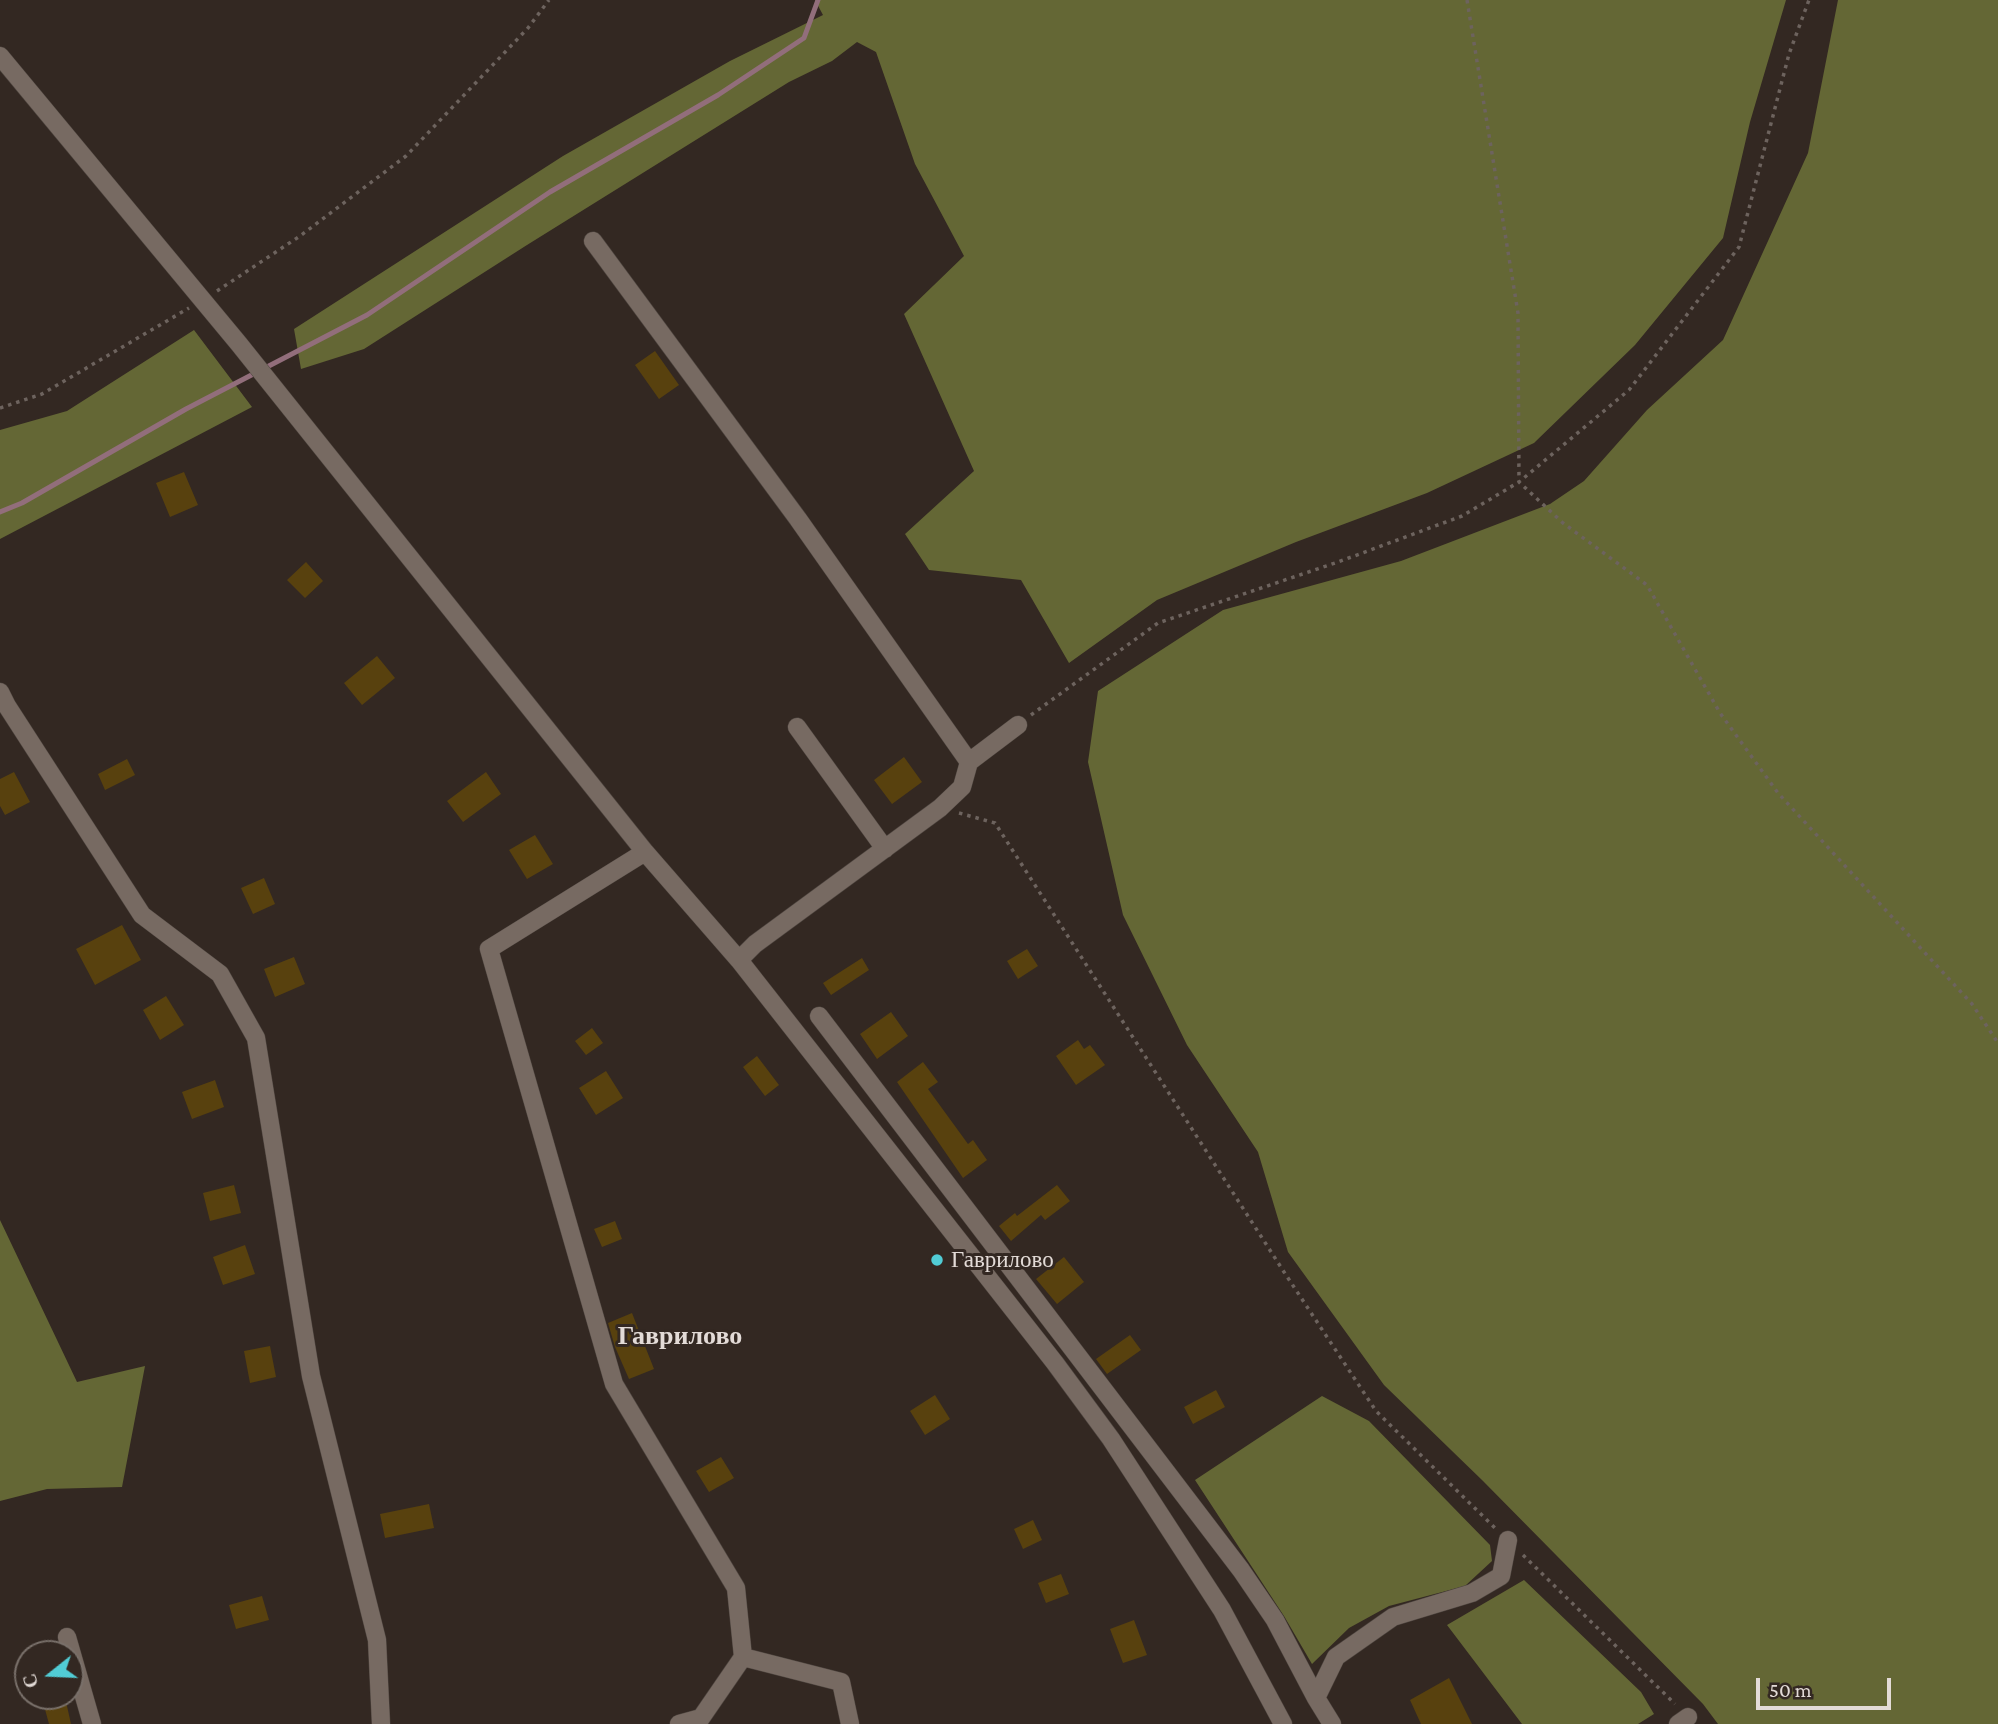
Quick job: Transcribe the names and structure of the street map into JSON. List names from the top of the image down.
{
  "districts": ["Гаврилово"],
  "places": ["Гаврилово"],
  "scale_bar": "50 m",
  "north": "left"
}
